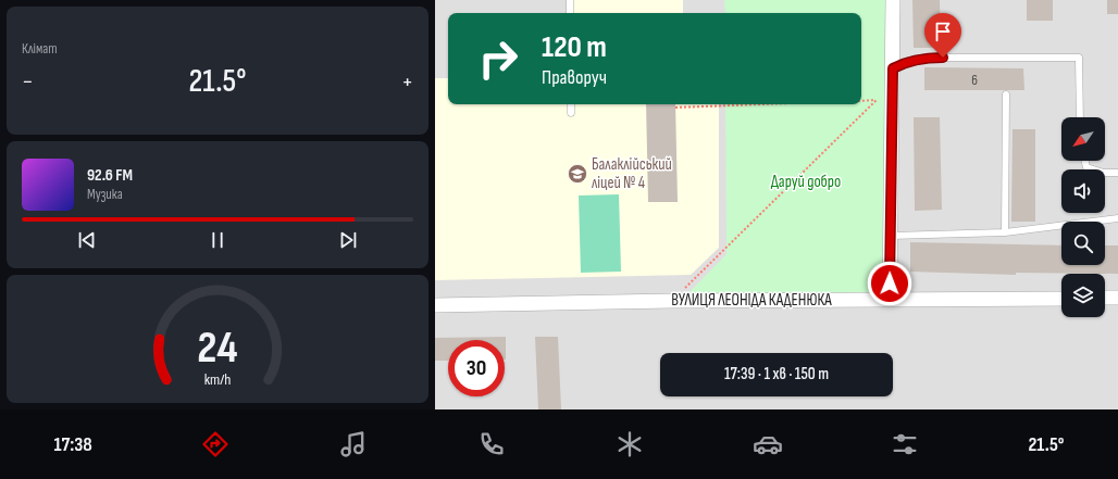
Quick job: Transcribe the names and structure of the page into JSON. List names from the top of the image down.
{
  "streets": {
    "street": ["ВУЛИЦЯ ЛЕОНІДА КАДЕНЮКА"]
  },
  "parks": ["Даруй добро"],
  "places": {
    "school or university": ["Балаклійський ліцей № 4"]
  },
  "house_numbers": ["6"],
  "north": "bottom left",
  "page": {
    "tile": "Клімат",
    "turn": ["120 m", "Праворуч"],
    "heat": ["−", "21.5°", "+"],
    "song": ["92.6 FM", "Музика"],
    "limit": "30",
    "trip": "17:39 · 1 хв · 150 m",
    "tabs": ["17:38", "21.5°"],
    "gauge": ["24", "km/h"]
  }
}
